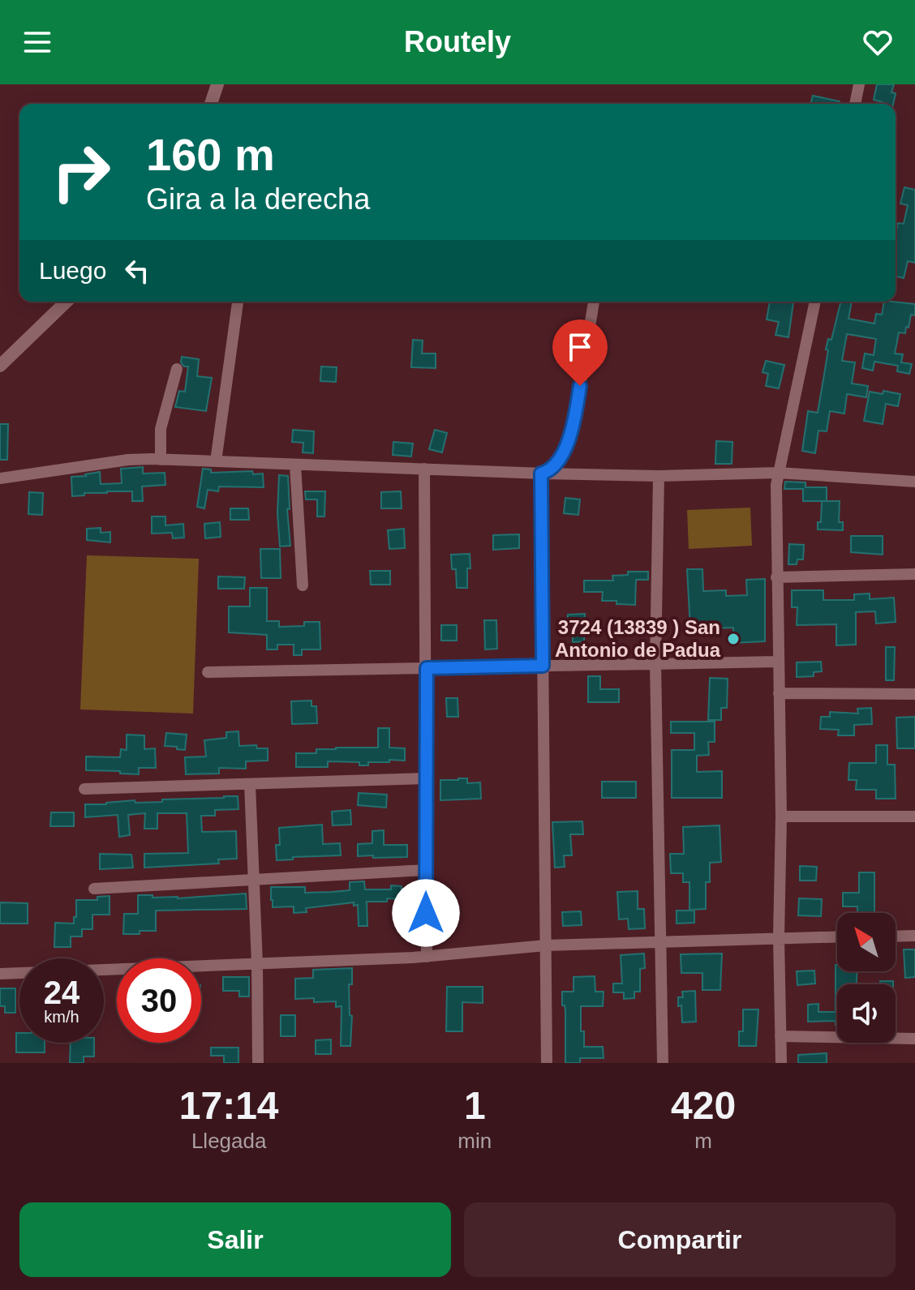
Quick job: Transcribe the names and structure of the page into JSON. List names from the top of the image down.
{
  "places": ["3724 (13839 ) San Antonio de Padua"],
  "north": "top left",
  "page": {
    "header": "Routely",
    "turn": ["160 m", "Gira a la derecha"],
    "then": "Luego",
    "speed": "24 km/h",
    "limit": "30",
    "eta": [
      "17:14",
      "Llegada",
      "1",
      "min",
      "420",
      "m"
    ],
    "buttons": ["Salir", "Compartir"]
  }
}
